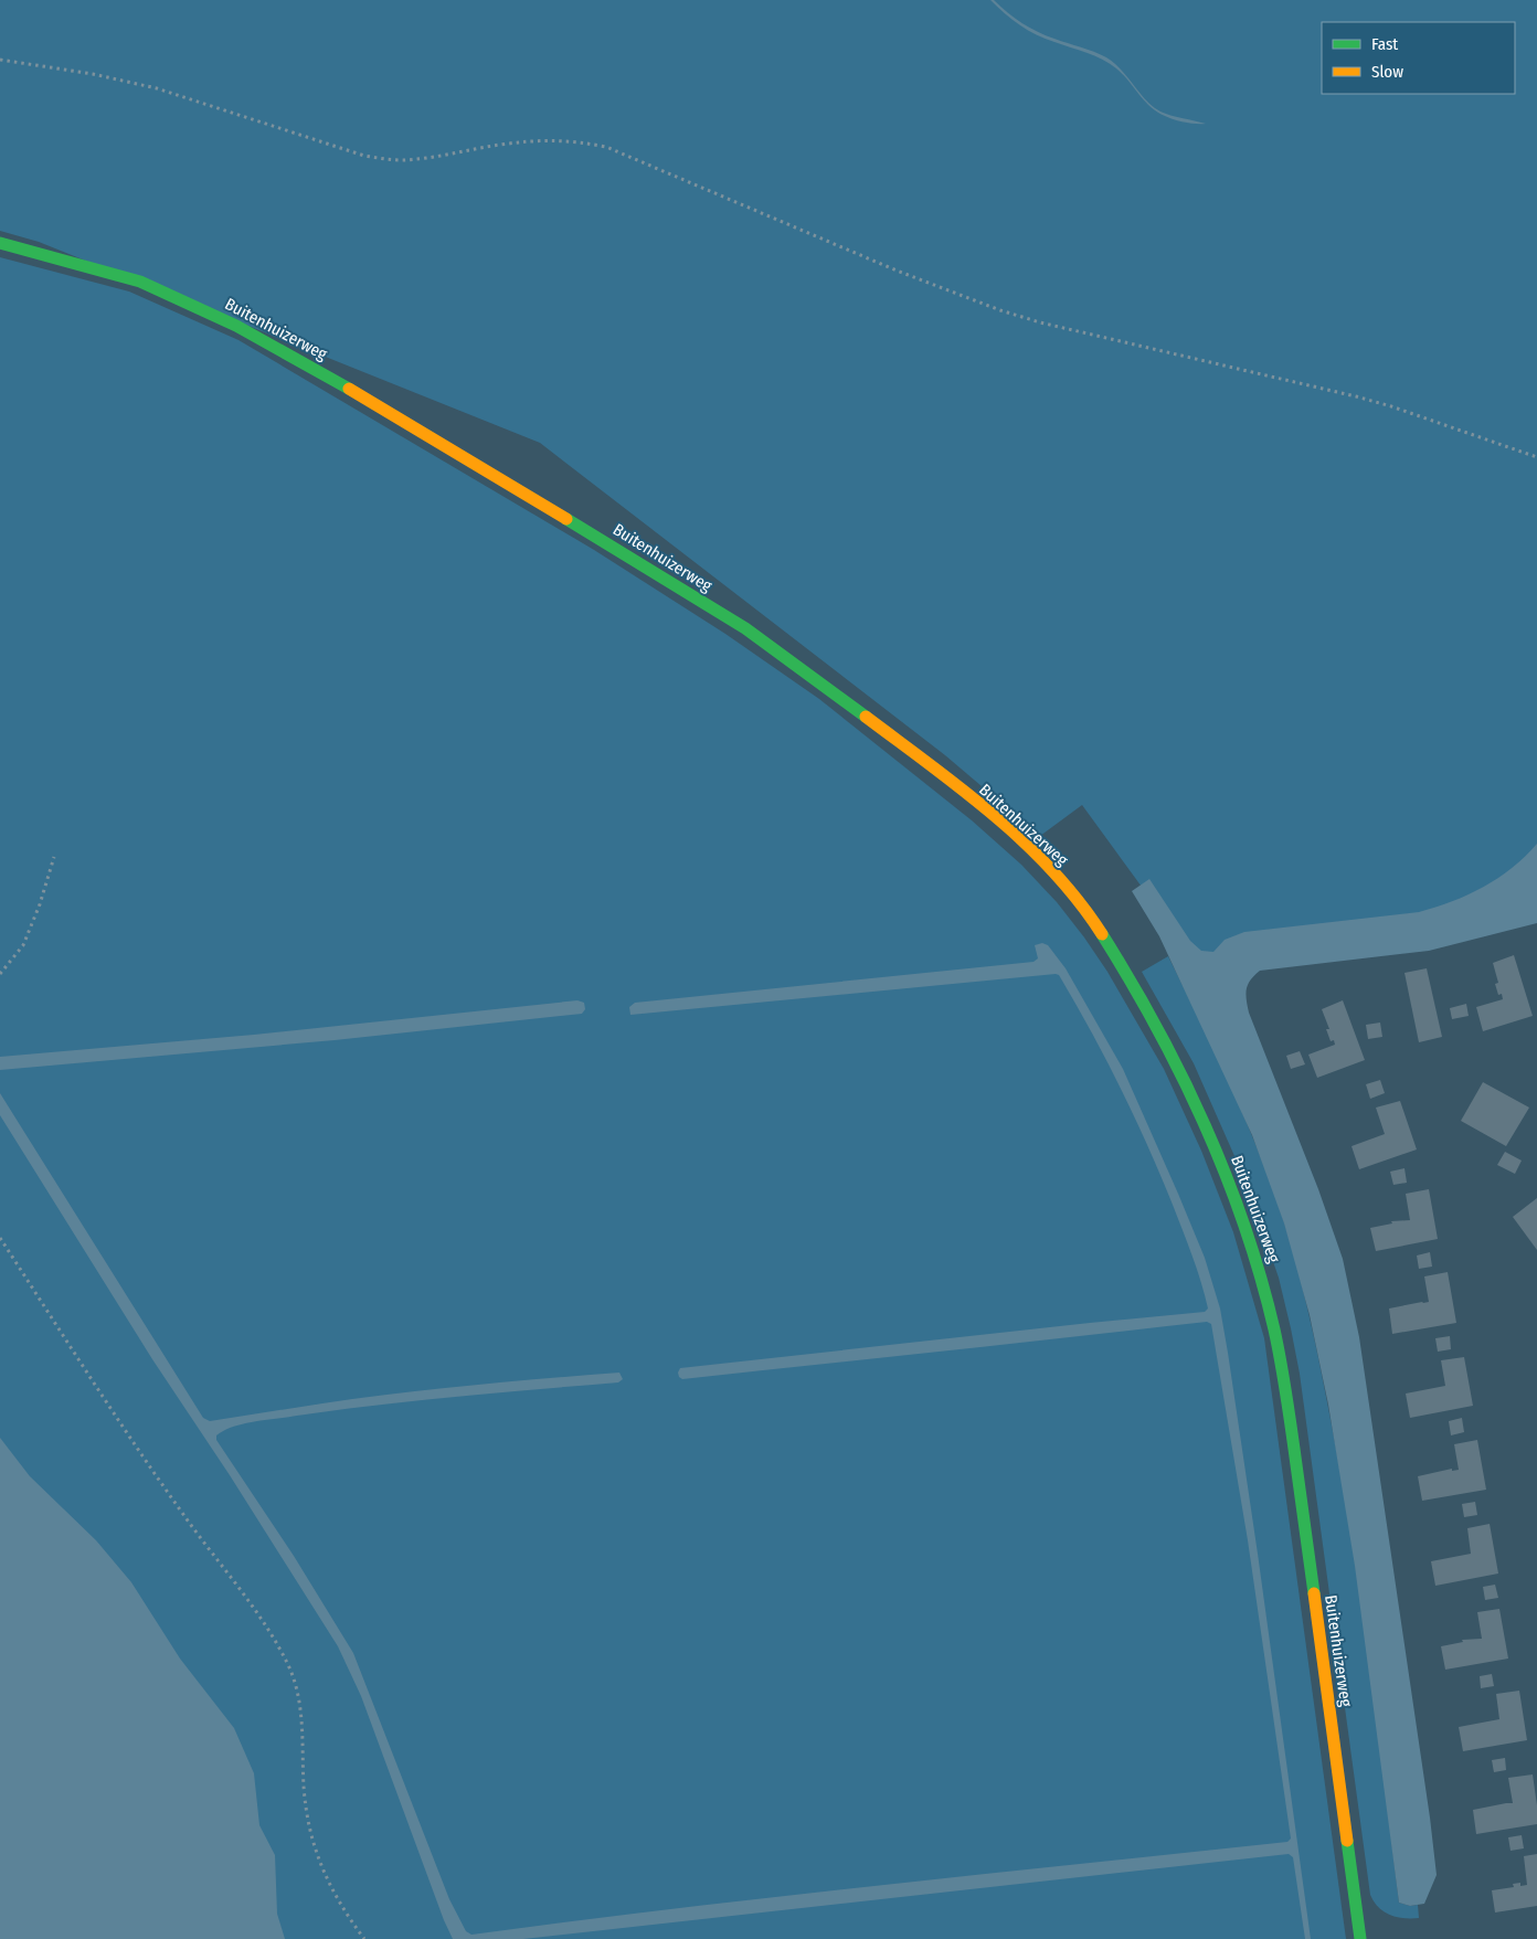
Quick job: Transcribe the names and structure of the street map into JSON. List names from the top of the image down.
{
  "streets": {
    "street": ["Buitenhuizerweg"]
  },
  "legend": ["Fast", "Slow"]
}
